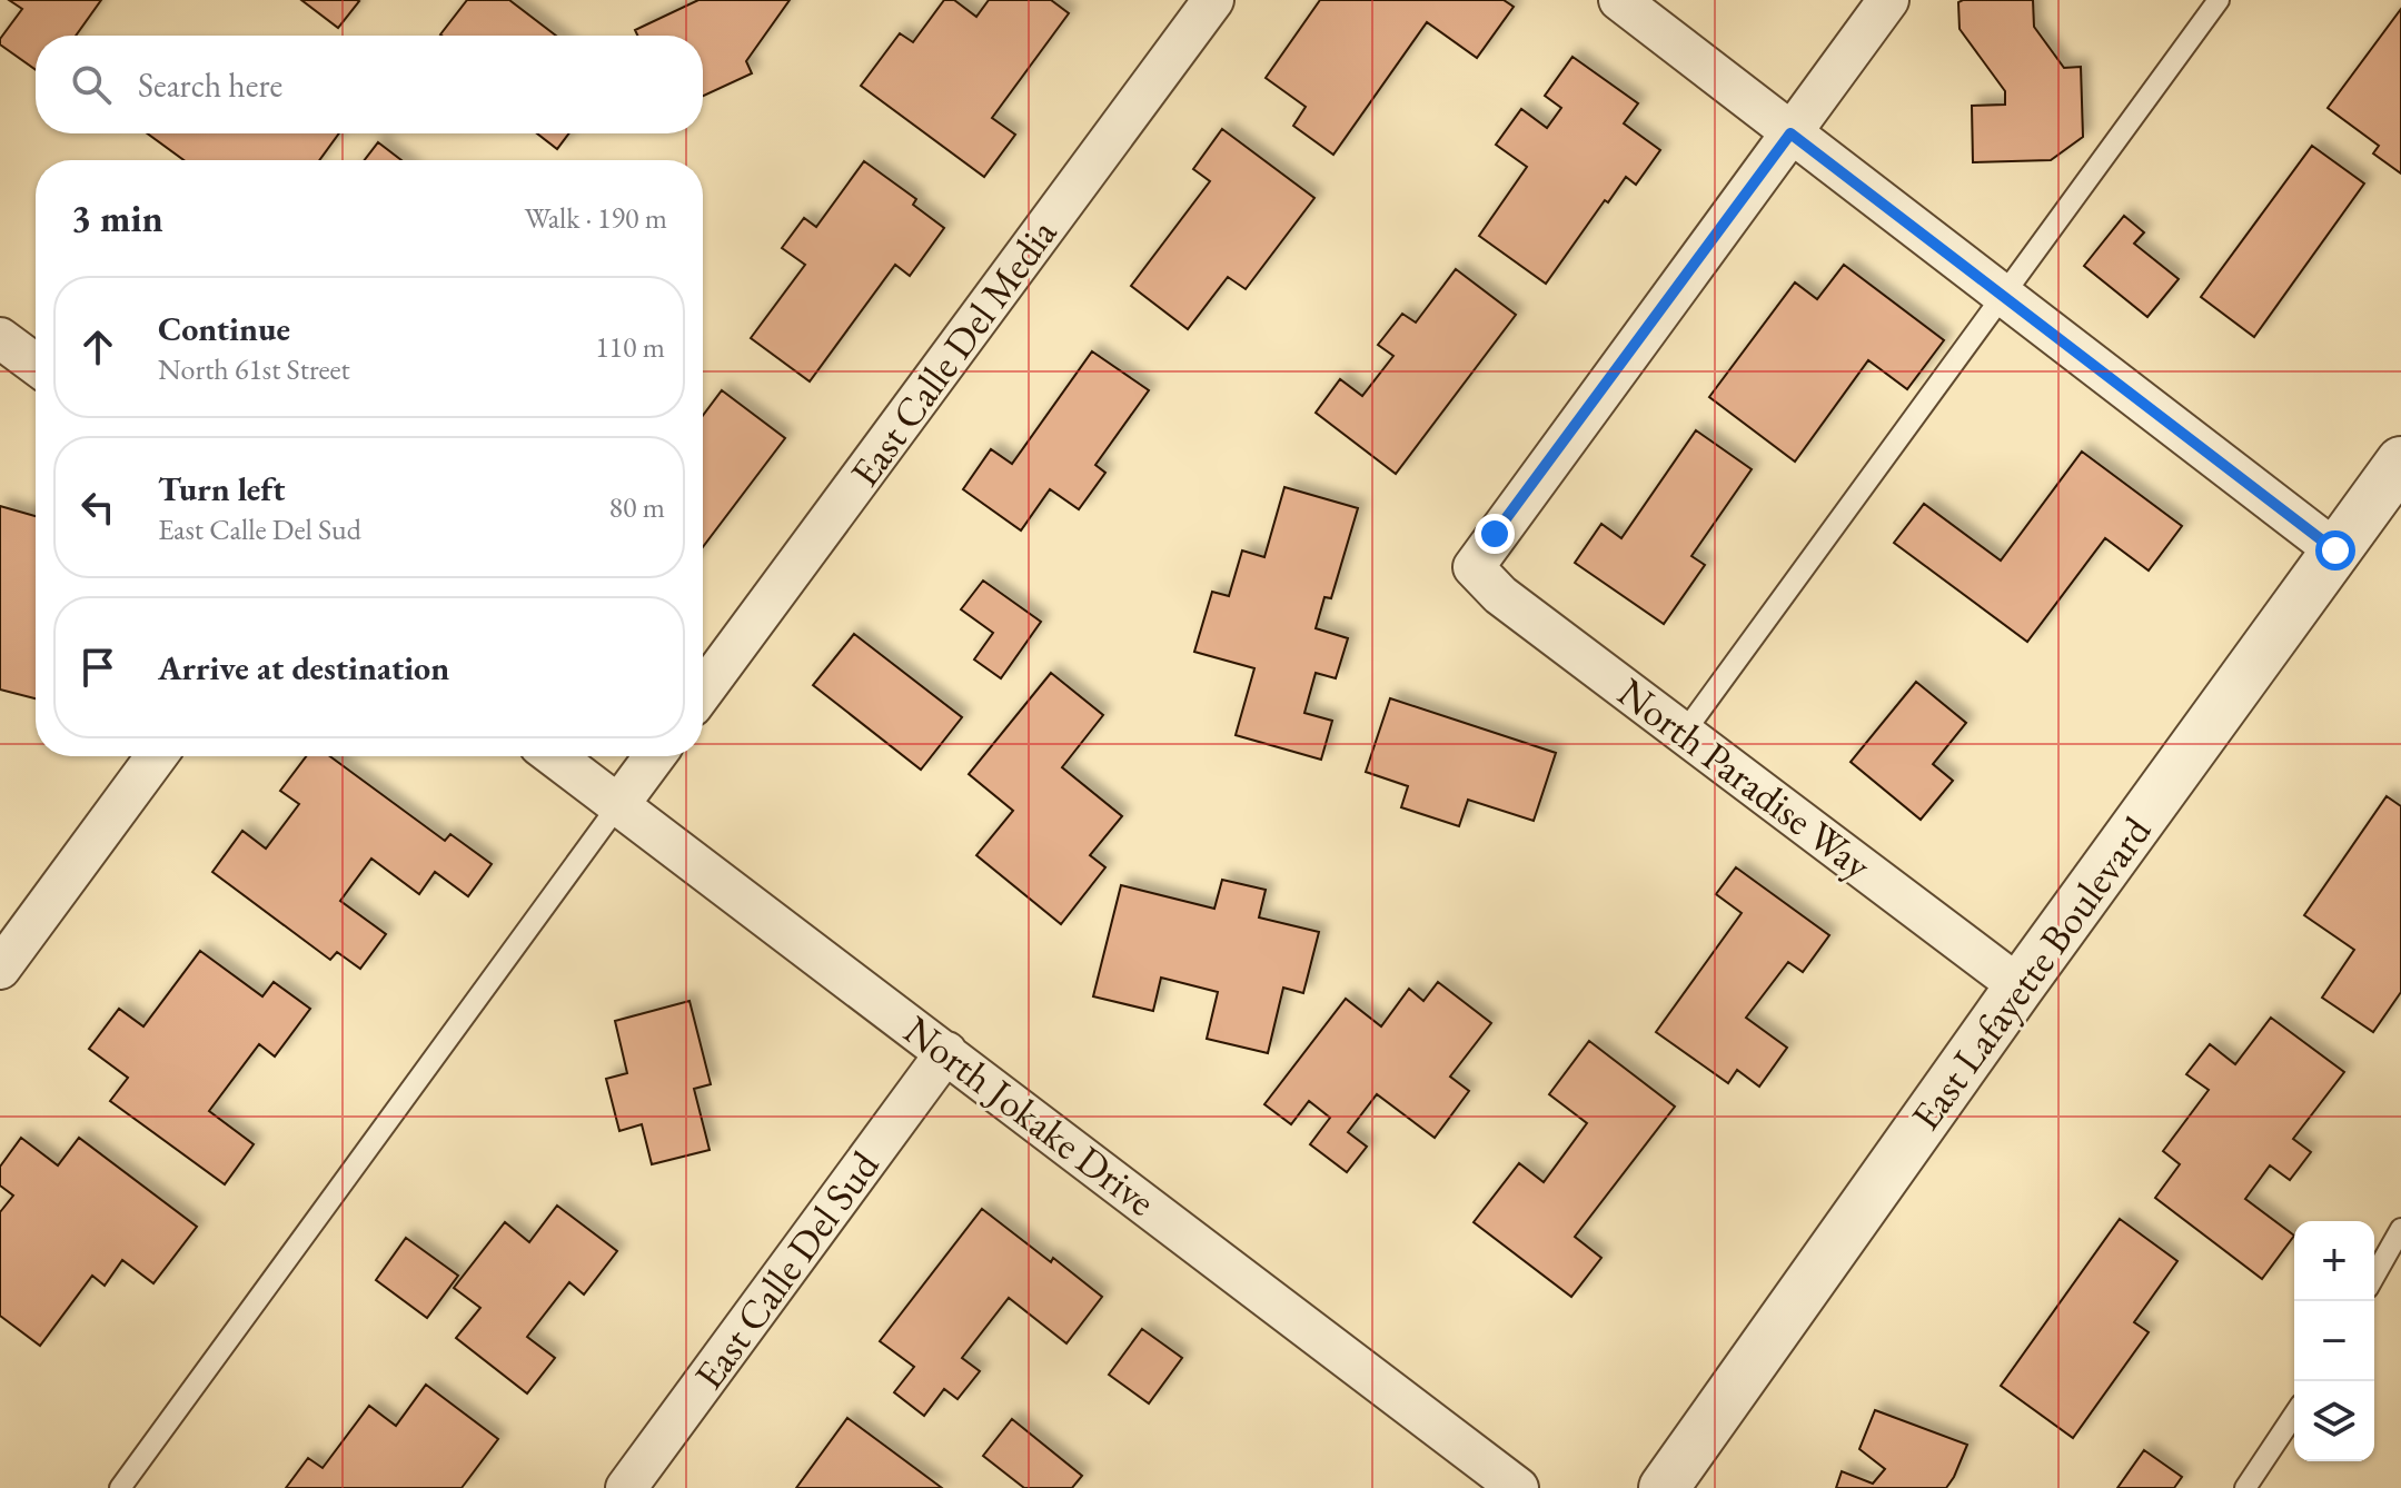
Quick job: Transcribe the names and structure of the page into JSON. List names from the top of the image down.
{
  "streets": {
    "street": [
      "East Calle Del Media",
      "North Paradise Way",
      "East Lafayette Boulevard",
      "North Jokake Drive",
      "East Calle Del Sud"
    ]
  },
  "crossings": [
    ["North Paradise Way", "East Lafayette Boulevard"],
    ["North Jokake Drive", "East Calle Del Sud"]
  ],
  "page": {
    "search": "Search here",
    "heading": ["3 min", "Walk · 190 m"],
    "list": [
      ["Continue", "North 61st Street", "110 m"],
      ["Turn left", "East Calle Del Sud", "80 m"],
      "Arrive at destination"
    ],
    "map_buttons": ["+", "−"]
  }
}
